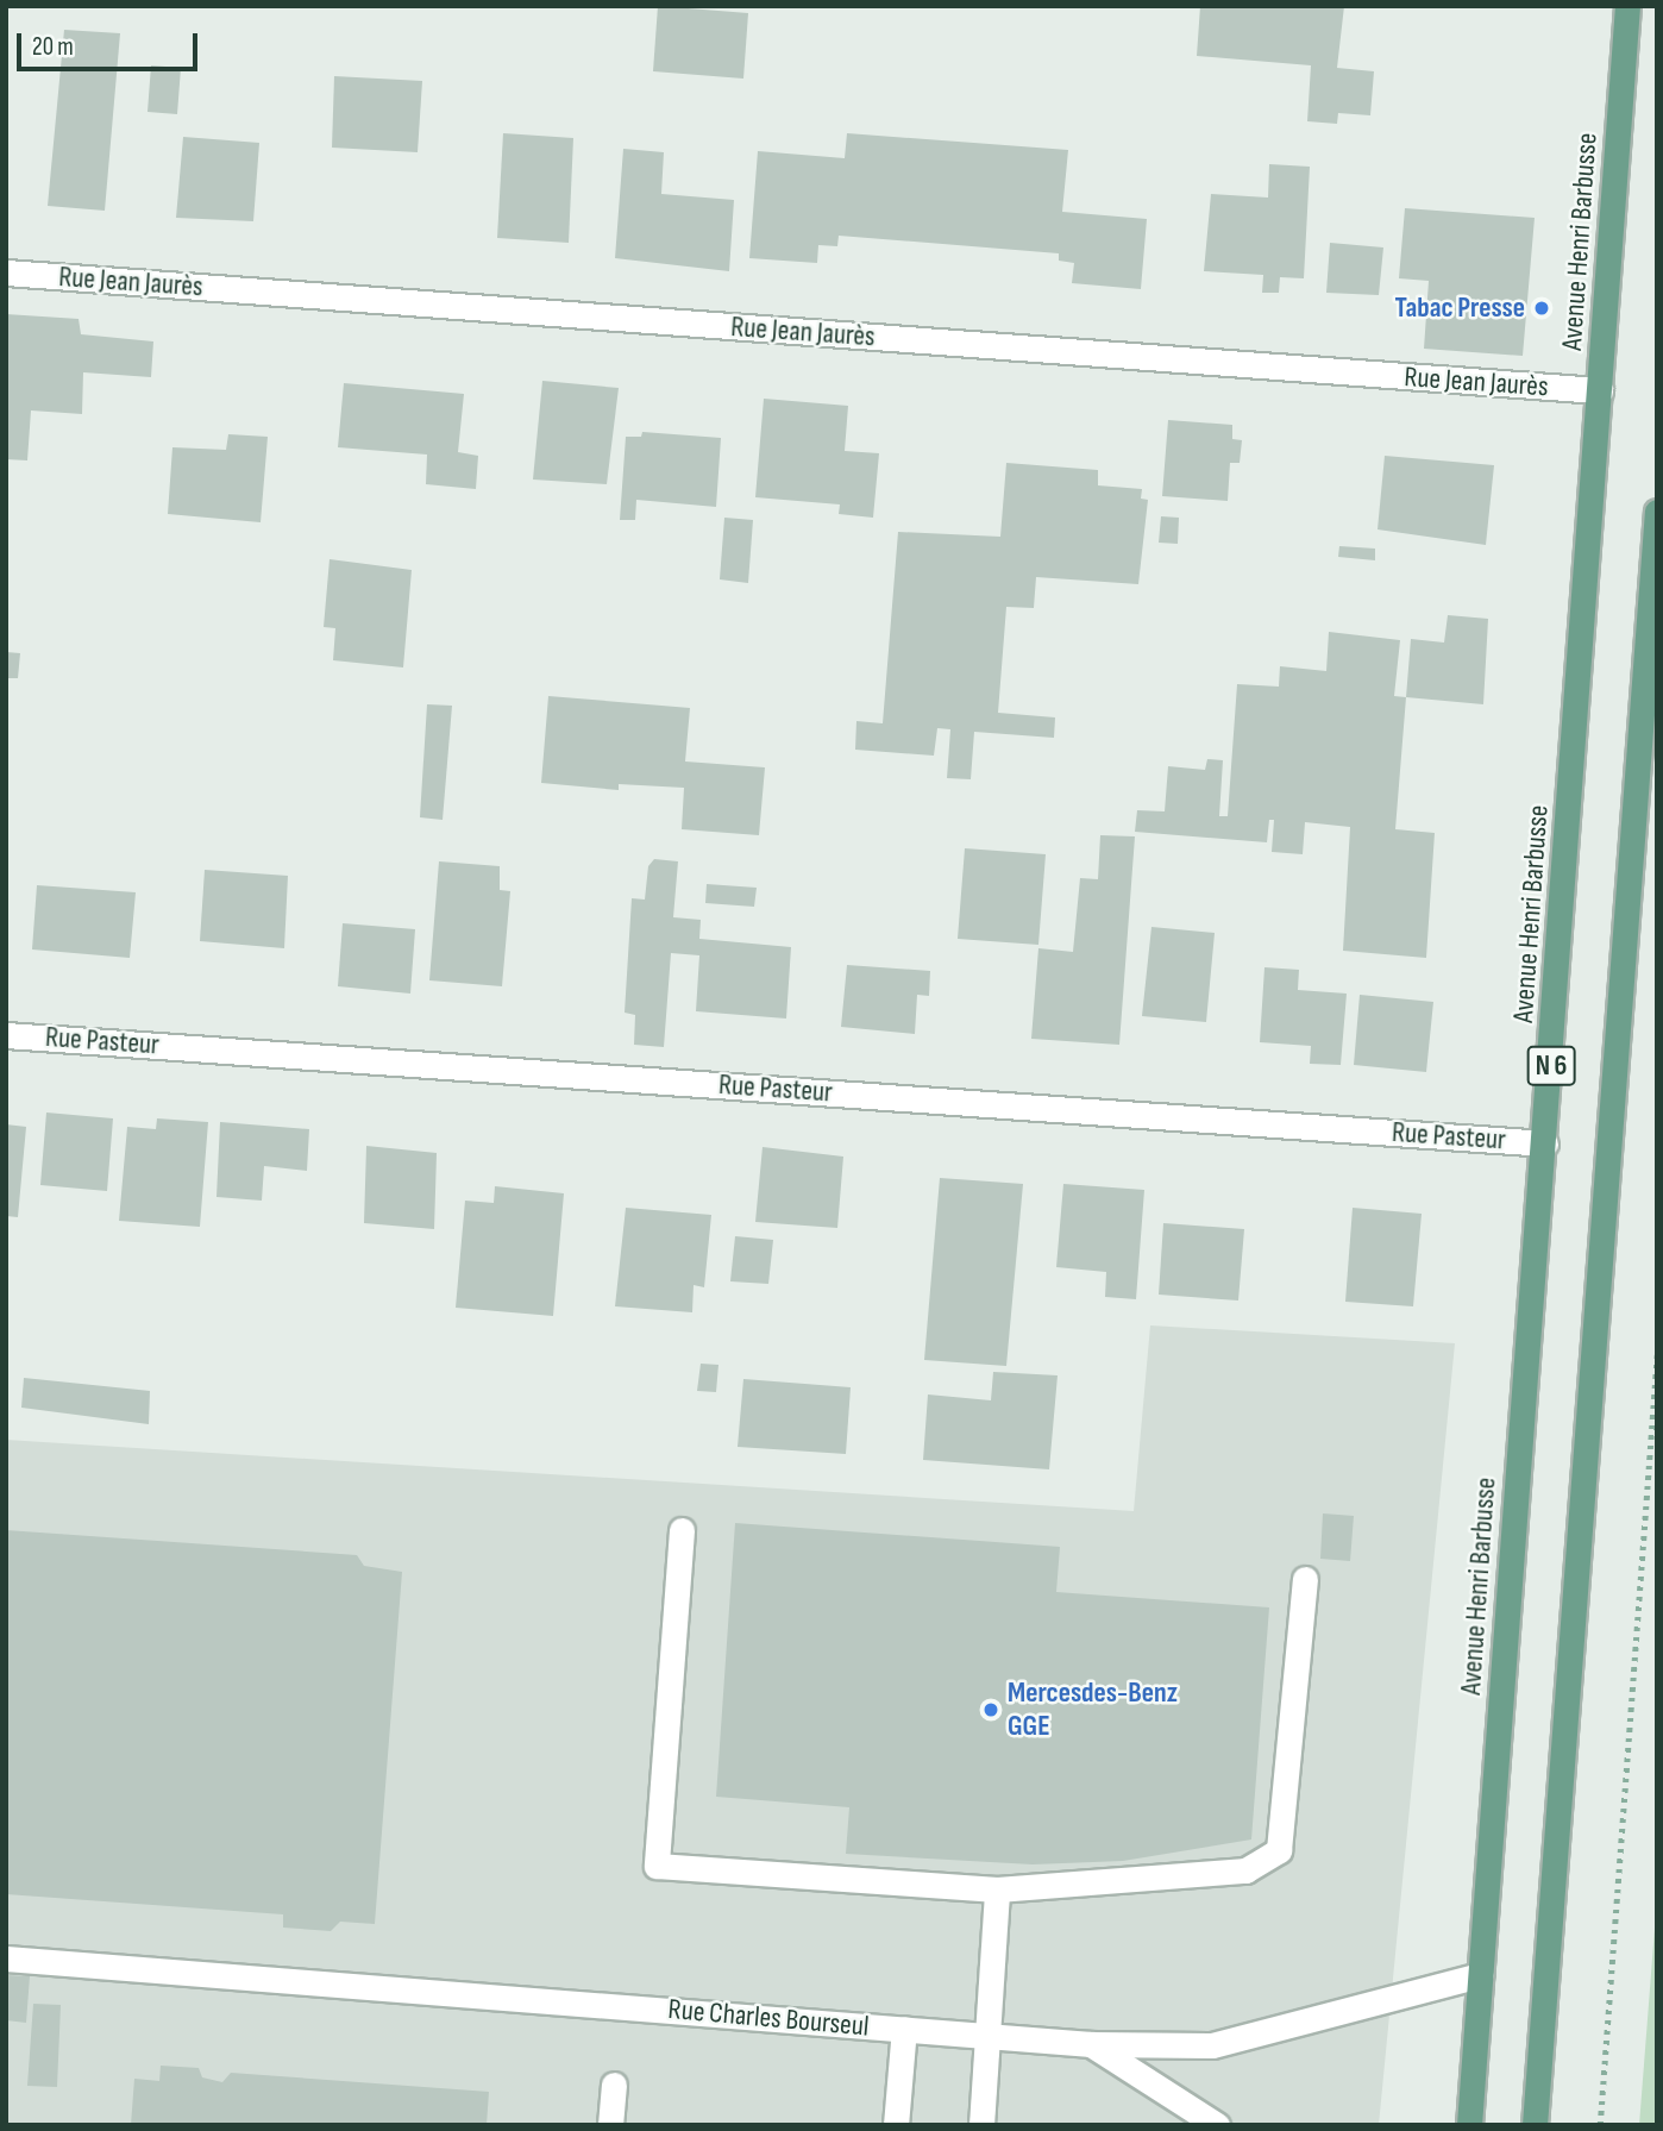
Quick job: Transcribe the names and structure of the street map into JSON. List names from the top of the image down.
{
  "streets": {
    "main road": ["Avenue Henri Barbusse", "N 6"],
    "street": ["Rue Jean Jaurès", "Rue Pasteur", "Rue Charles Bourseul"]
  },
  "crossings": [
    ["Avenue Henri Barbusse", "Rue Jean Jaurès"],
    ["Avenue Henri Barbusse", "Rue Pasteur"],
    ["Avenue Henri Barbusse", "Rue Charles Bourseul"]
  ],
  "places": ["Tabac Presse", "Mercesdes-Benz GGE"],
  "scale_bar": "20 m"
}
